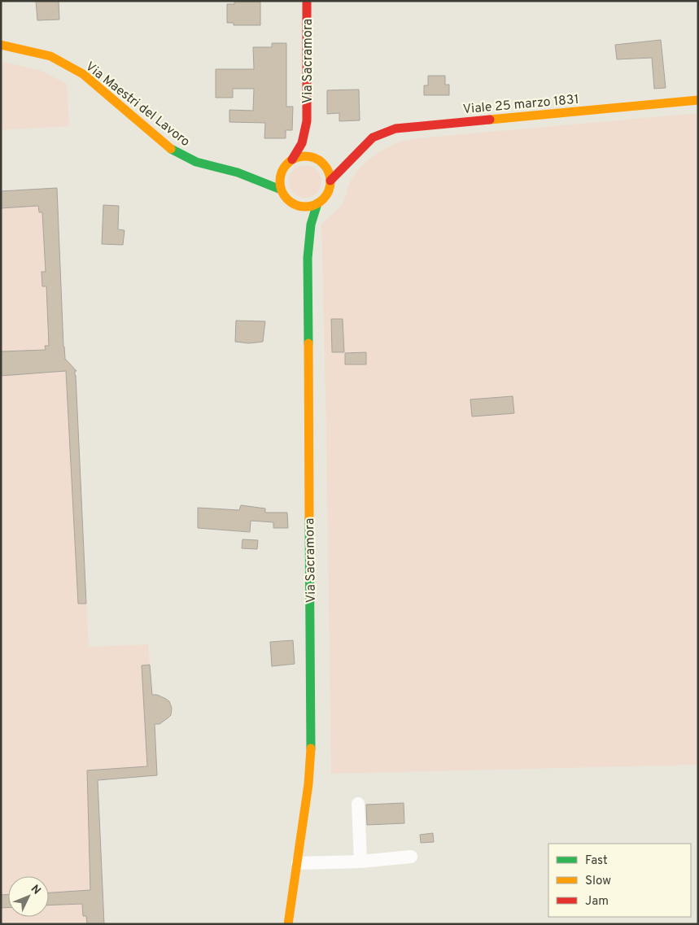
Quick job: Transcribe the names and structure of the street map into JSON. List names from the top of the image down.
{
  "streets": {
    "street": ["Via Sacramora", "Via Maestri del Lavoro", "Viale 25 marzo 1831"]
  },
  "crossings": [
    ["Via Sacramora", "Via Maestri del Lavoro"],
    ["Via Sacramora", "Viale 25 marzo 1831"],
    ["Via Maestri del Lavoro", "Viale 25 marzo 1831"]
  ],
  "legend": ["Fast", "Slow", "Jam"],
  "north": "top right"
}
